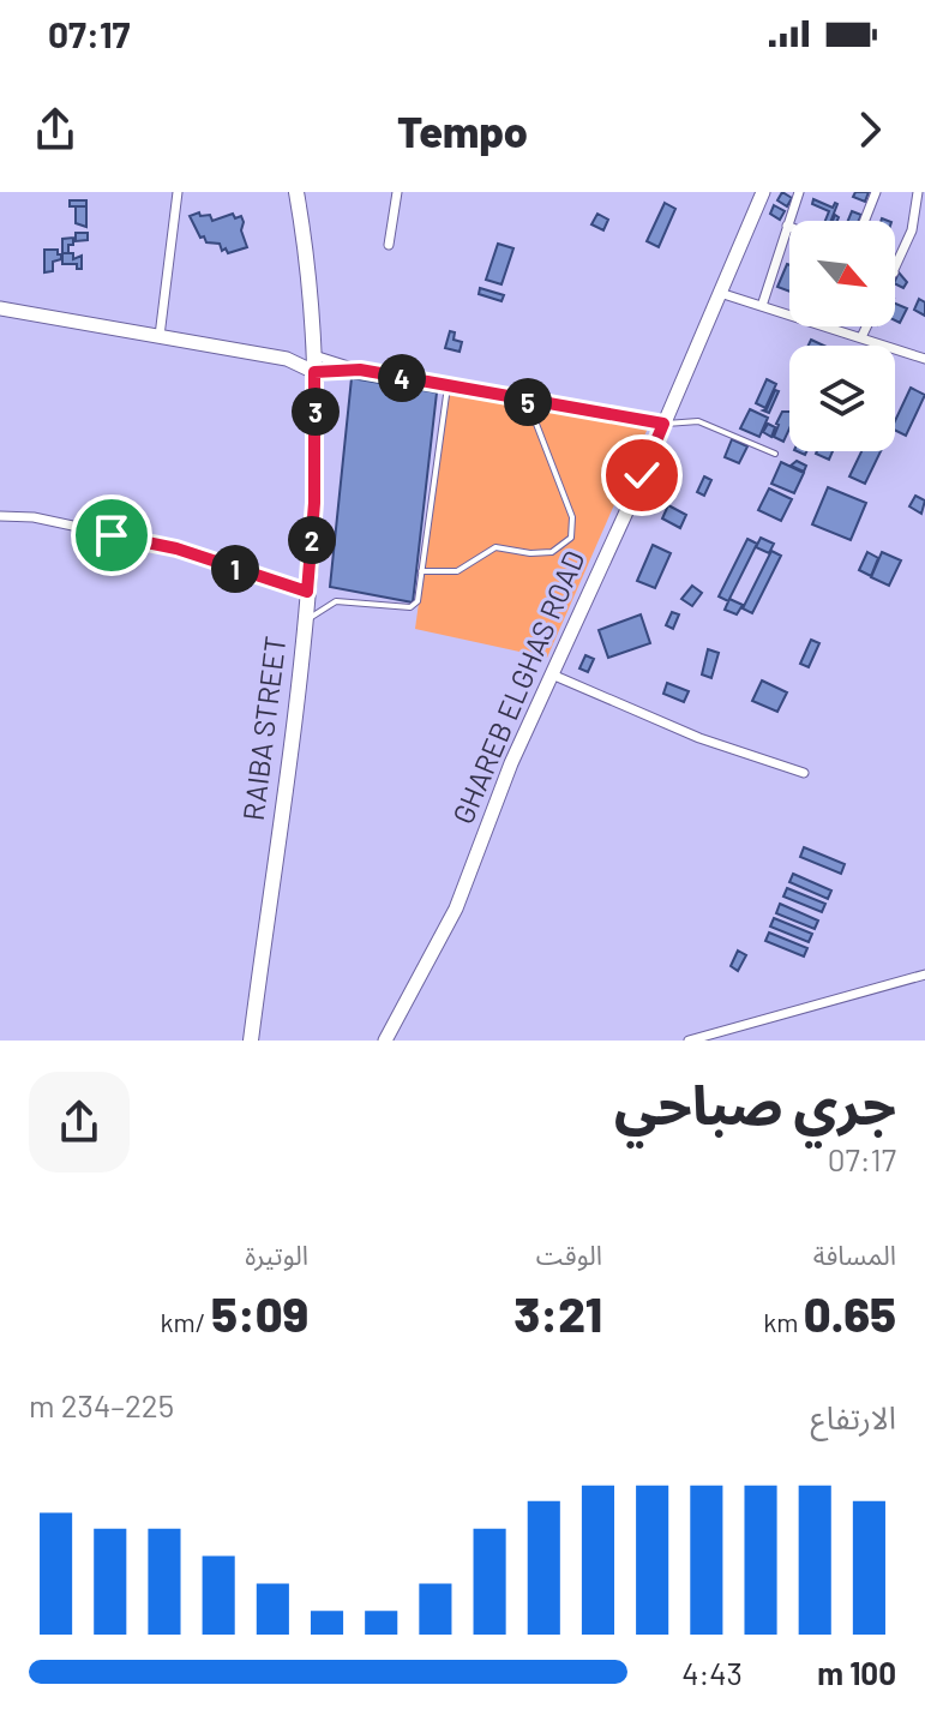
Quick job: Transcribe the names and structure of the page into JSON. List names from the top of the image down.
{
  "streets": {
    "main road": ["GHAREB ELGHAS ROAD", "RAIBA STREET"]
  },
  "north": "bottom right",
  "page": {
    "status": "07:17",
    "header": "Tempo",
    "pins": [
      "4",
      "5",
      "3",
      "2",
      "1"
    ],
    "heading": ["جري صباحي", "07:17"],
    "stats": [
      ["المسافة", "0.65 km"],
      ["الوقت", "3:21"],
      ["الوتيرة", "5:09 /km"]
    ],
    "chart": ["الارتفاع", "225–234 m"],
    "list": [
      {
        "name": "100 m",
        "note": "4:43"
      }
    ]
  }
}
